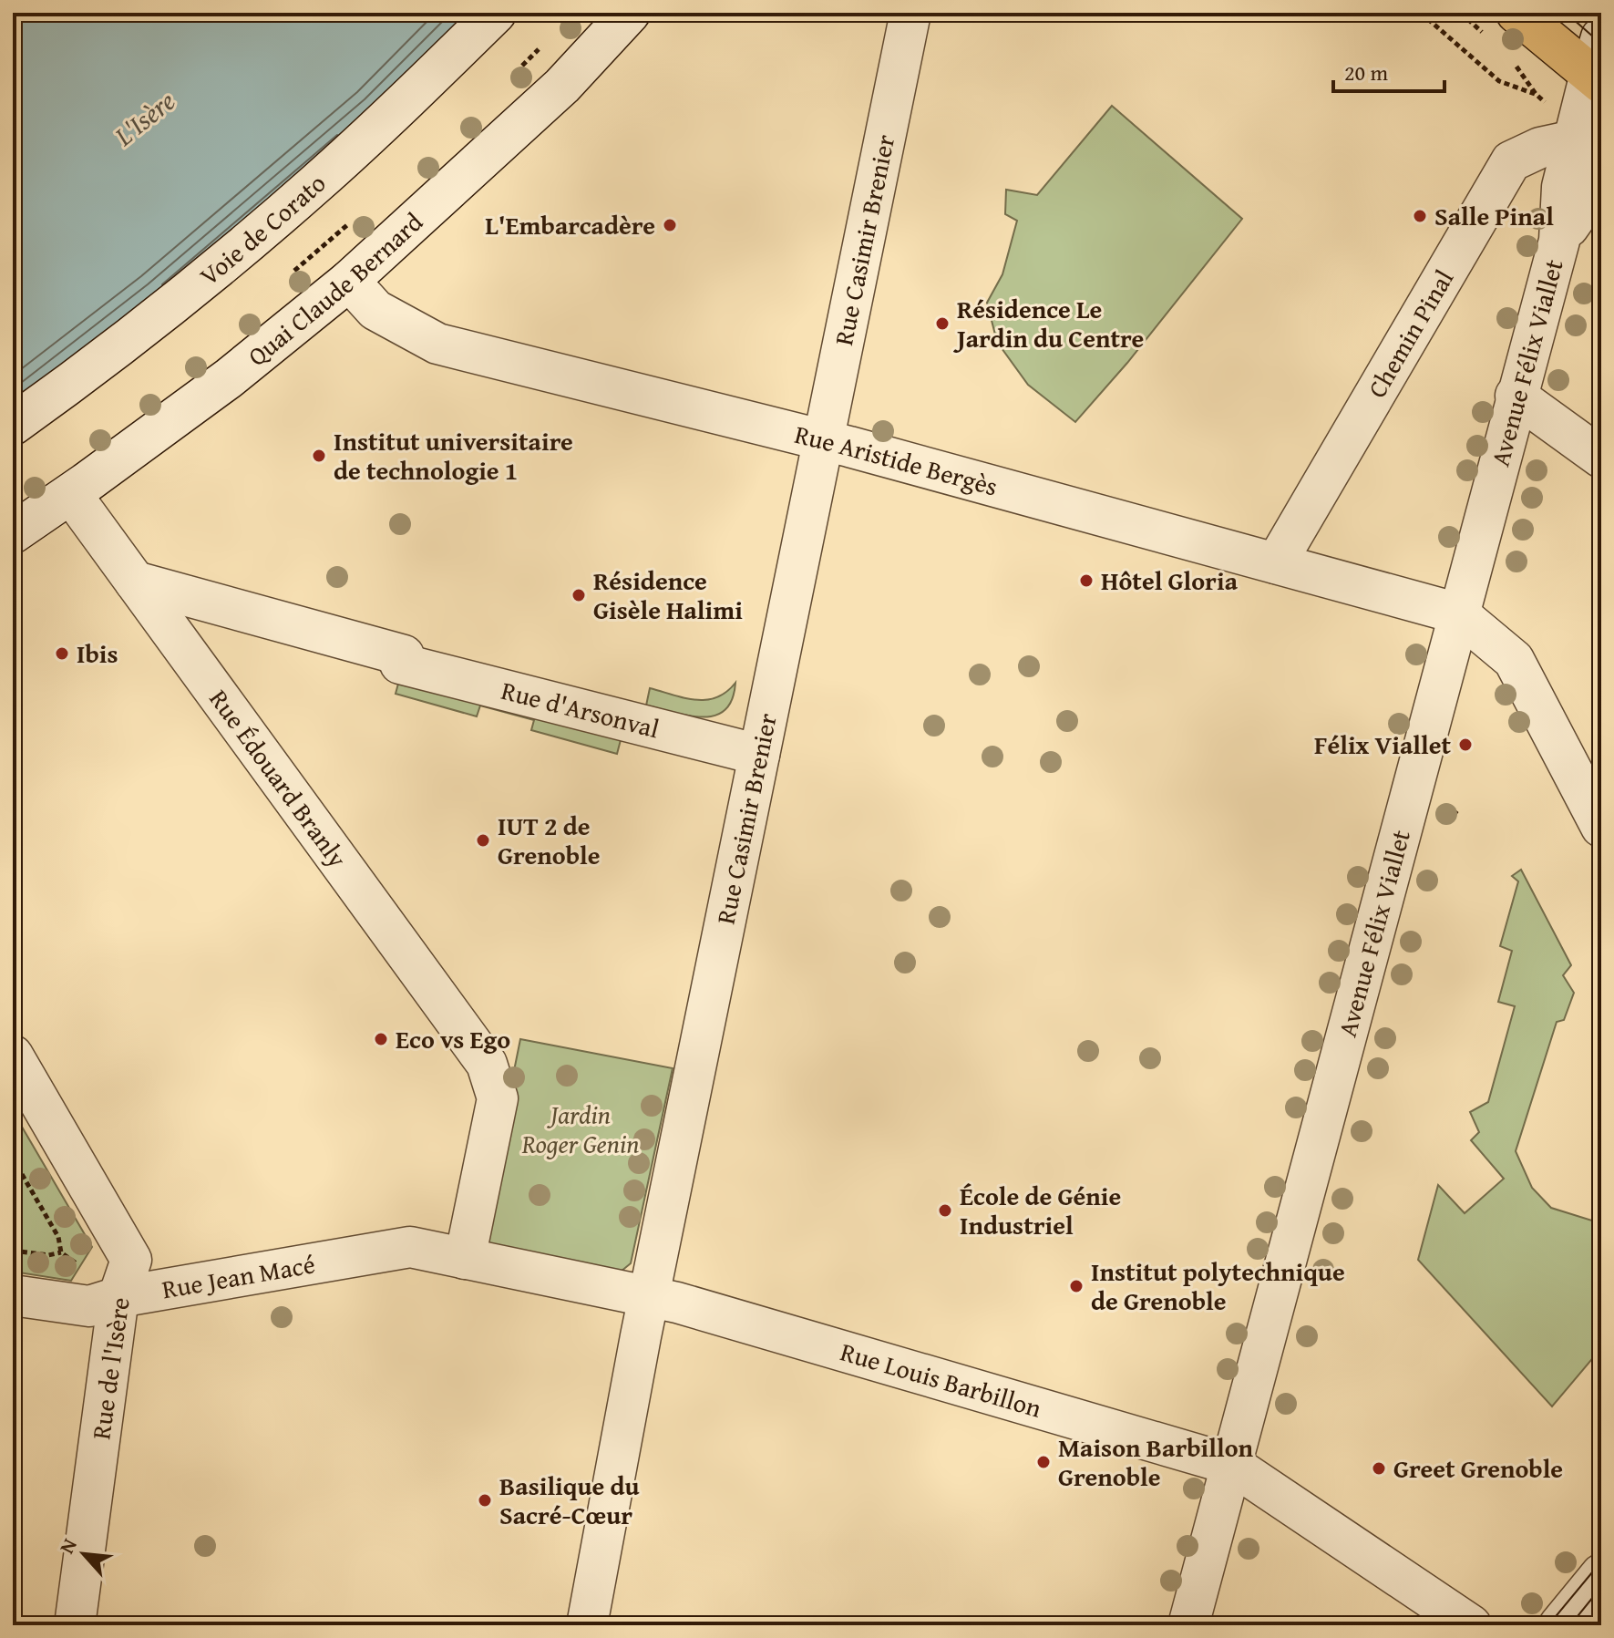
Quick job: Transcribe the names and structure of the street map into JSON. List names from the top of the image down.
{
  "streets": {
    "street": [
      "Voie de Corato",
      "Rue Casimir Brenier",
      "Quai Claude Bernard",
      "Chemin Pinal",
      "Avenue Félix Viallet",
      "Rue Aristide Bergès",
      "Rue d'Arsonval",
      "Rue Édouard Branly",
      "Rue Jean Macé",
      "Rue de l'Isère",
      "Rue Louis Barbillon"
    ]
  },
  "crossings": [
    ["Rue Casimir Brenier", "Rue Aristide Bergès"],
    ["Rue Casimir Brenier", "Rue d'Arsonval"],
    ["Rue Casimir Brenier", "Rue Jean Macé"],
    ["Rue Casimir Brenier", "Rue Louis Barbillon"],
    ["Quai Claude Bernard", "Rue Aristide Bergès"],
    ["Quai Claude Bernard", "Rue Édouard Branly"],
    ["Chemin Pinal", "Avenue Félix Viallet"],
    ["Chemin Pinal", "Rue Aristide Bergès"],
    ["Avenue Félix Viallet", "Rue Aristide Bergès"],
    ["Avenue Félix Viallet", "Rue Louis Barbillon"],
    ["Rue d'Arsonval", "Rue Édouard Branly"],
    ["Rue Édouard Branly", "Rue Jean Macé"],
    ["Rue Jean Macé", "Rue de l'Isère"],
    ["Rue Jean Macé", "Rue Louis Barbillon"]
  ],
  "water": ["L'Isère"],
  "parks": ["Jardin Roger Genin"],
  "places": [
    "Salle Pinal",
    "L'Embarcadère",
    "Résidence Le Jardin du Centre",
    "Institut universitaire de technologie 1",
    "Hôtel Gloria",
    "Résidence Gisèle Halimi",
    "Ibis",
    "Félix Viallet",
    "IUT 2 de Grenoble",
    "Eco vs Ego",
    "École de Génie Industriel",
    "Institut polytechnique de Grenoble",
    "Maison Barbillon Grenoble",
    "Greet Grenoble",
    "Basilique du Sacré-Cœur"
  ],
  "scale_bar": "20 m",
  "north": "top left"
}
